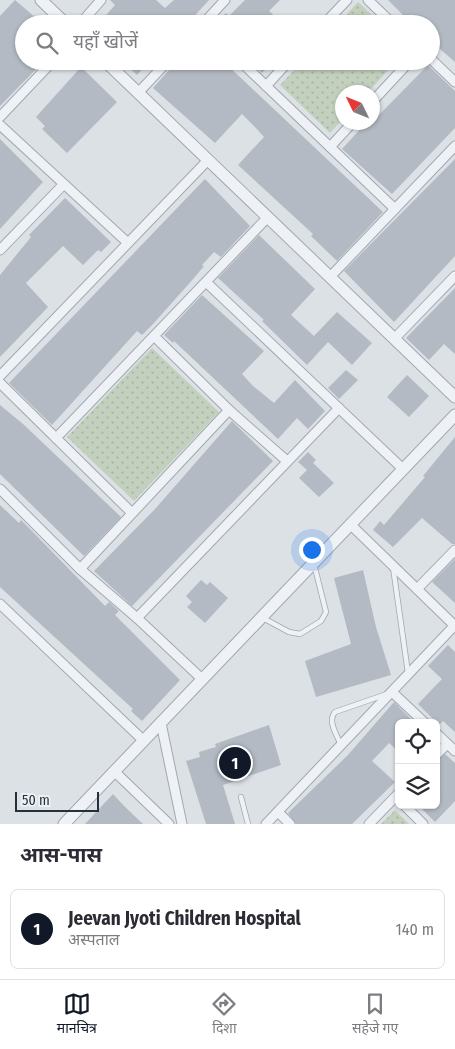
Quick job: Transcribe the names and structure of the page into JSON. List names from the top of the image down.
{
  "scale_bar": "50 m",
  "north": "top left",
  "page": {
    "search": "यहाँ खोजें",
    "pins": "1",
    "scale": "50 m",
    "heading": "आस-पास",
    "list": [
      {
        "mark": "1",
        "name": "Jeevan Jyoti Children Hospital",
        "note": "अस्पताल",
        "value": "140 m"
      }
    ],
    "nav": ["मानचित्र", "दिशा", "सहेजे गए"]
  }
}
